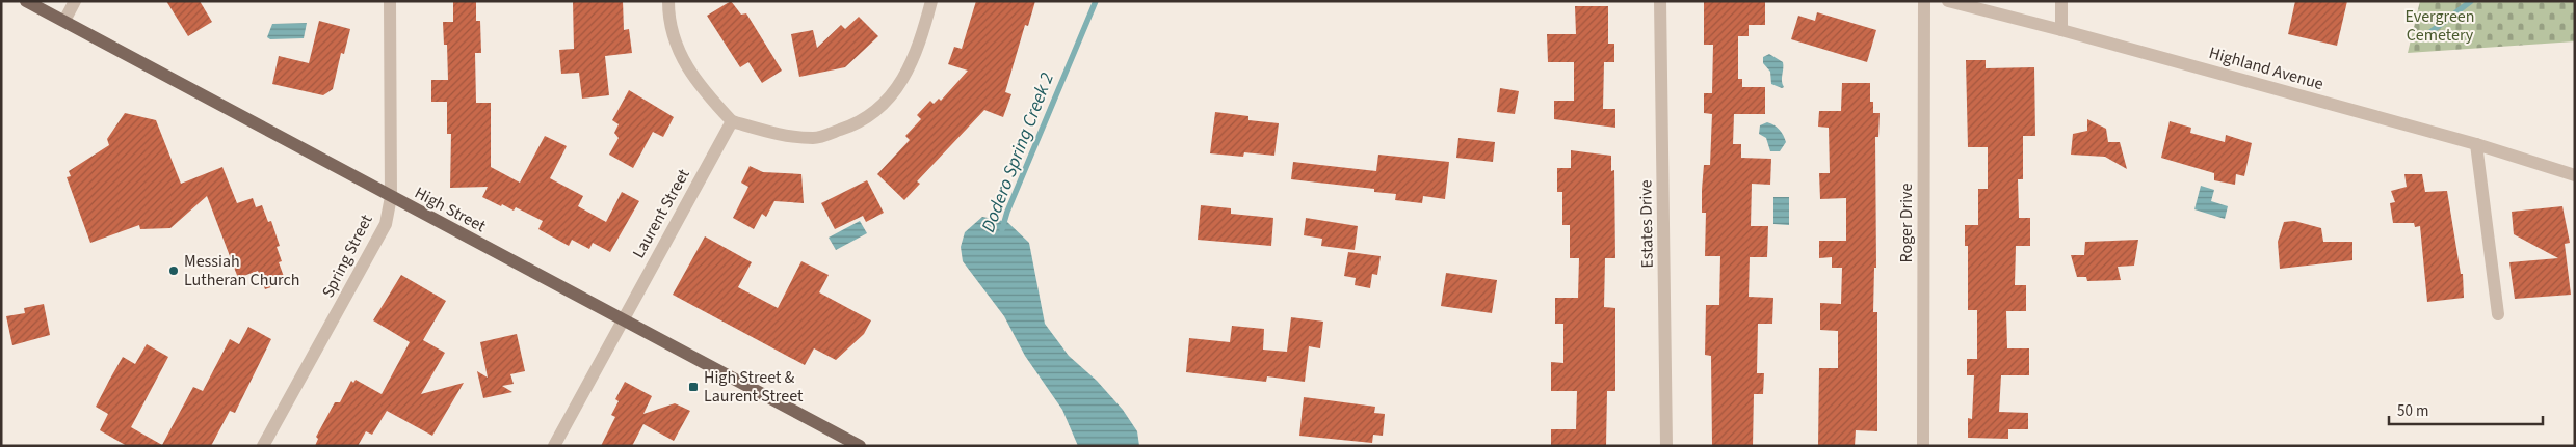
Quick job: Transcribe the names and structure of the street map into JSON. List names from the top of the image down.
{
  "streets": {
    "main road": ["High Street"],
    "street": [
      "Highland Avenue",
      "Laurent Street",
      "Roger Drive",
      "Estates Drive",
      "Spring Street"
    ]
  },
  "crossings": [
    ["High Street", "Laurent Street"],
    ["High Street", "Spring Street"]
  ],
  "water": ["Dodero Spring Creek 2"],
  "parks": ["Evergreen Cemetery"],
  "places": {
    "other": ["Messiah Lutheran Church"],
    "transit": ["High Street & Laurent Street"]
  },
  "scale_bar": "50 m"
}
